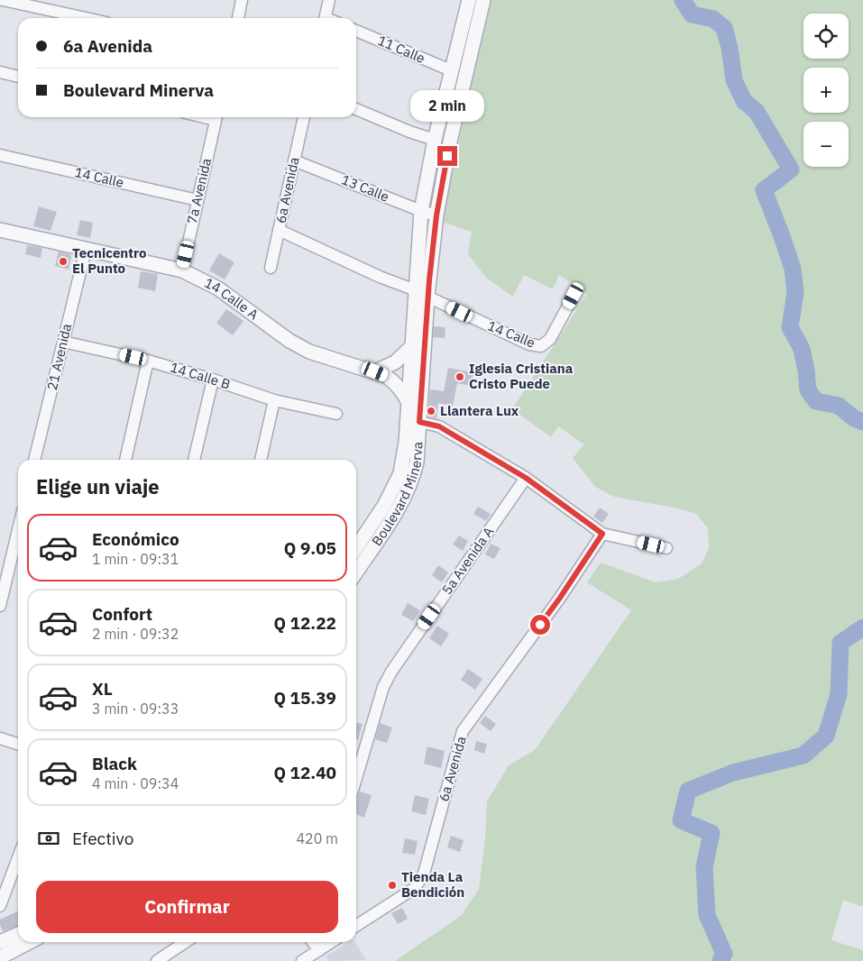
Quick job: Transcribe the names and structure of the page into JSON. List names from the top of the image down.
{
  "streets": {
    "street": [
      "11 Calle",
      "14 Calle",
      "13 Calle",
      "6a Avenida",
      "7a Avenida",
      "14 Calle A",
      "21 Avenida",
      "14 Calle B",
      "Boulevard Minerva",
      "5a Avenida A"
    ]
  },
  "crossings": [
    ["11 Calle", "Boulevard Minerva"],
    ["14 Calle", "6a Avenida"],
    ["14 Calle", "7a Avenida"],
    ["14 Calle", "Boulevard Minerva"],
    ["13 Calle", "6a Avenida"],
    ["13 Calle", "Boulevard Minerva"],
    ["7a Avenida", "14 Calle A"],
    ["14 Calle A", "21 Avenida"],
    ["14 Calle A", "Boulevard Minerva"],
    ["21 Avenida", "14 Calle B"]
  ],
  "places": [
    "Tecnicentro El Punto",
    "Iglesia Cristiana Cristo Puede",
    "Llantera Lux",
    "Tienda La Bendición"
  ],
  "page": {
    "map_buttons": ["+", "−"],
    "banner": ["6a Avenida", "Boulevard Minerva"],
    "bubble": "2 min",
    "heading": "Elige un viaje",
    "list": [
      {
        "name": "Económico",
        "note": "1 min · 09:31",
        "value": "Q 9.05"
      },
      {
        "name": "Confort",
        "note": "2 min · 09:32",
        "value": "Q 12.22"
      },
      {
        "name": "XL",
        "note": "3 min · 09:33",
        "value": "Q 15.39"
      },
      {
        "name": "Black",
        "note": "4 min · 09:34",
        "value": "Q 12.40"
      }
    ],
    "pay": ["Efectivo", "420 m"],
    "buttons": "Confirmar"
  }
}
